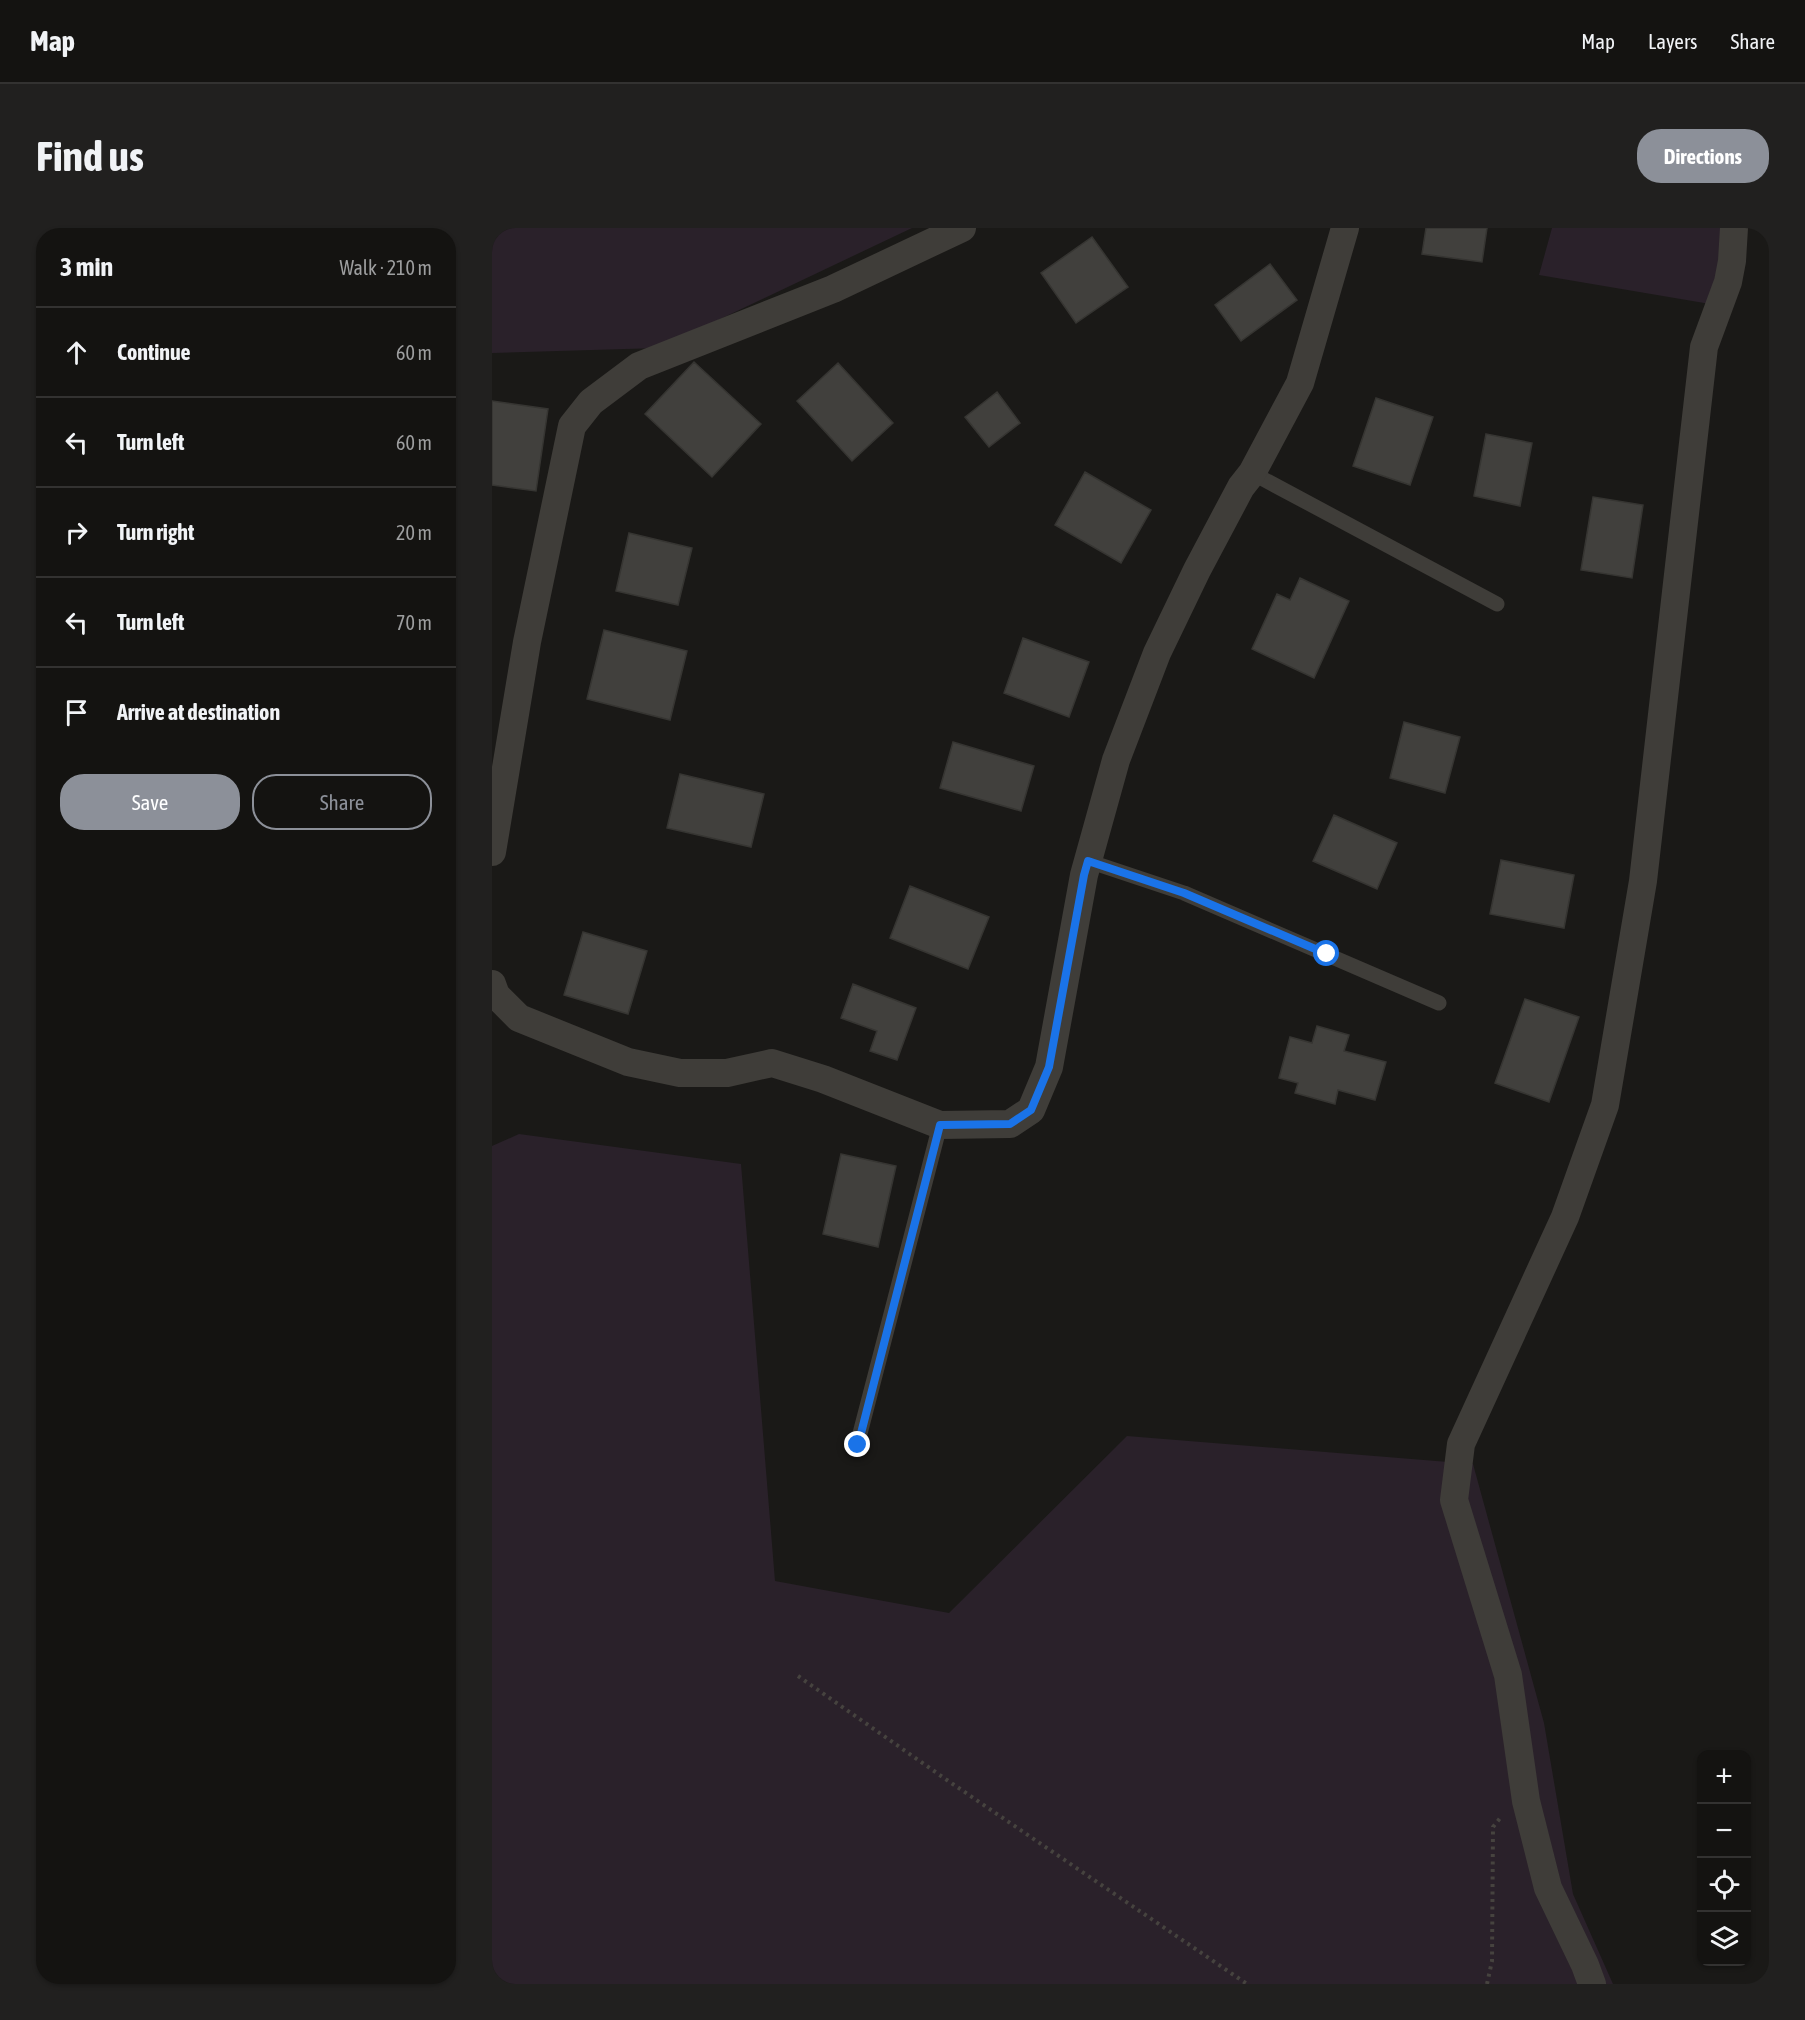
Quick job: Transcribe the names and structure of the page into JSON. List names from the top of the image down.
{
  "page": {
    "header": "Map",
    "nav": ["Map", "Layers", "Share"],
    "buttons": [
      "Directions",
      ["Save", "Share"]
    ],
    "title": "Find us",
    "heading": ["3 min", "Walk · 210 m"],
    "list": [
      ["Continue", "60 m"],
      ["Turn left", "60 m"],
      ["Turn right", "20 m"],
      ["Turn left", "70 m"],
      "Arrive at destination"
    ],
    "map_buttons": ["+", "−"]
  }
}
